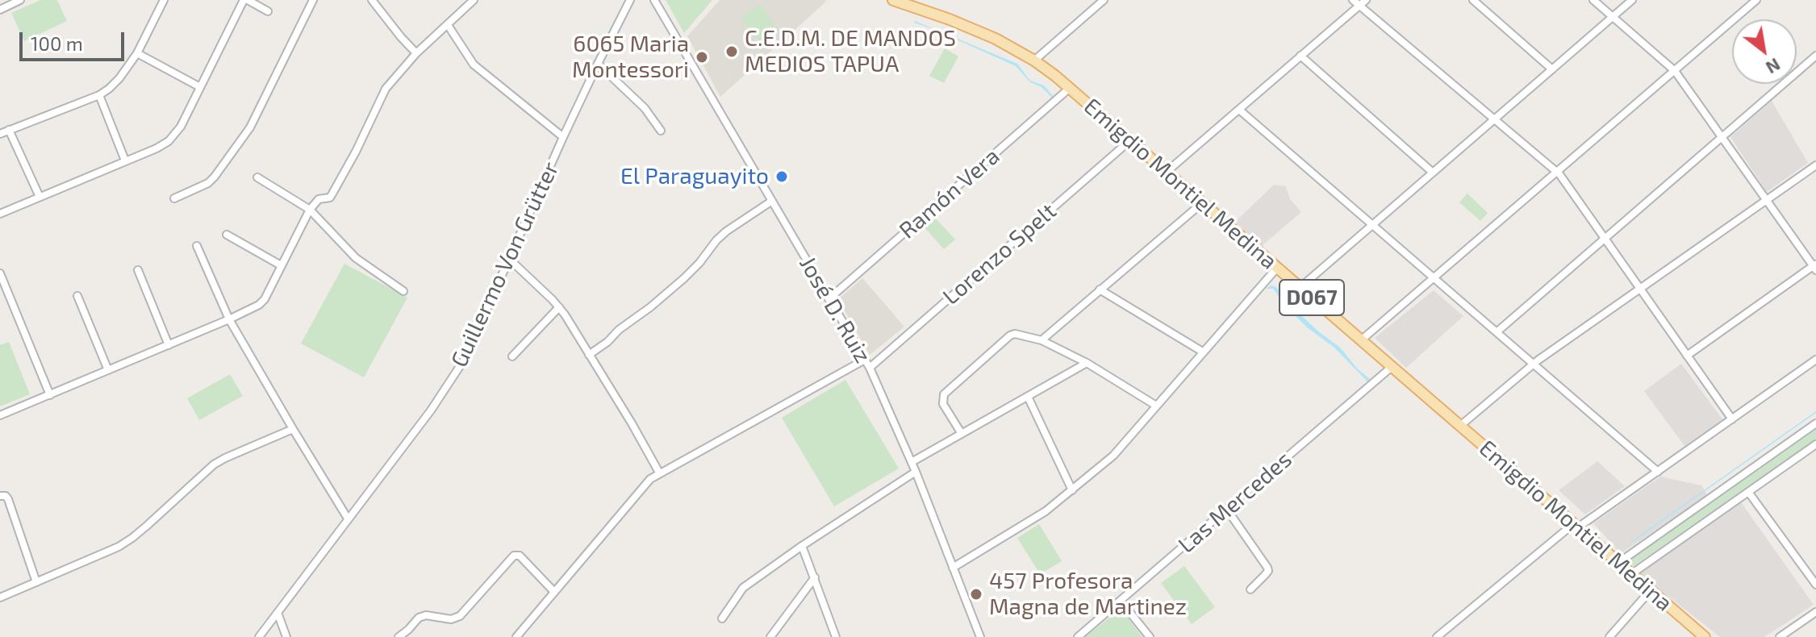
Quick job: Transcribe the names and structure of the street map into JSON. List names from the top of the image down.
{
  "streets": {
    "main road": ["Emigdio Montiel Medina", "D067"],
    "street": [
      "Ramón Vera",
      "Lorenzo Spelt",
      "Guillermo Von Grütter",
      "José D. Ruiz",
      "Las Mercedes"
    ]
  },
  "crossings": [
    ["Emigdio Montiel Medina", "Ramón Vera"],
    ["Emigdio Montiel Medina", "Lorenzo Spelt"],
    ["Emigdio Montiel Medina", "Las Mercedes"],
    ["Ramón Vera", "José D. Ruiz"],
    ["Lorenzo Spelt", "José D. Ruiz"]
  ],
  "places": [
    "C.E.D.M. DE MANDOS MEDIOS TAPUA",
    "6065 Maria Montessori",
    "El Paraguayito",
    "457 Profesora Magna de Martinez"
  ],
  "scale_bar": "100 m",
  "north": "bottom right"
}
